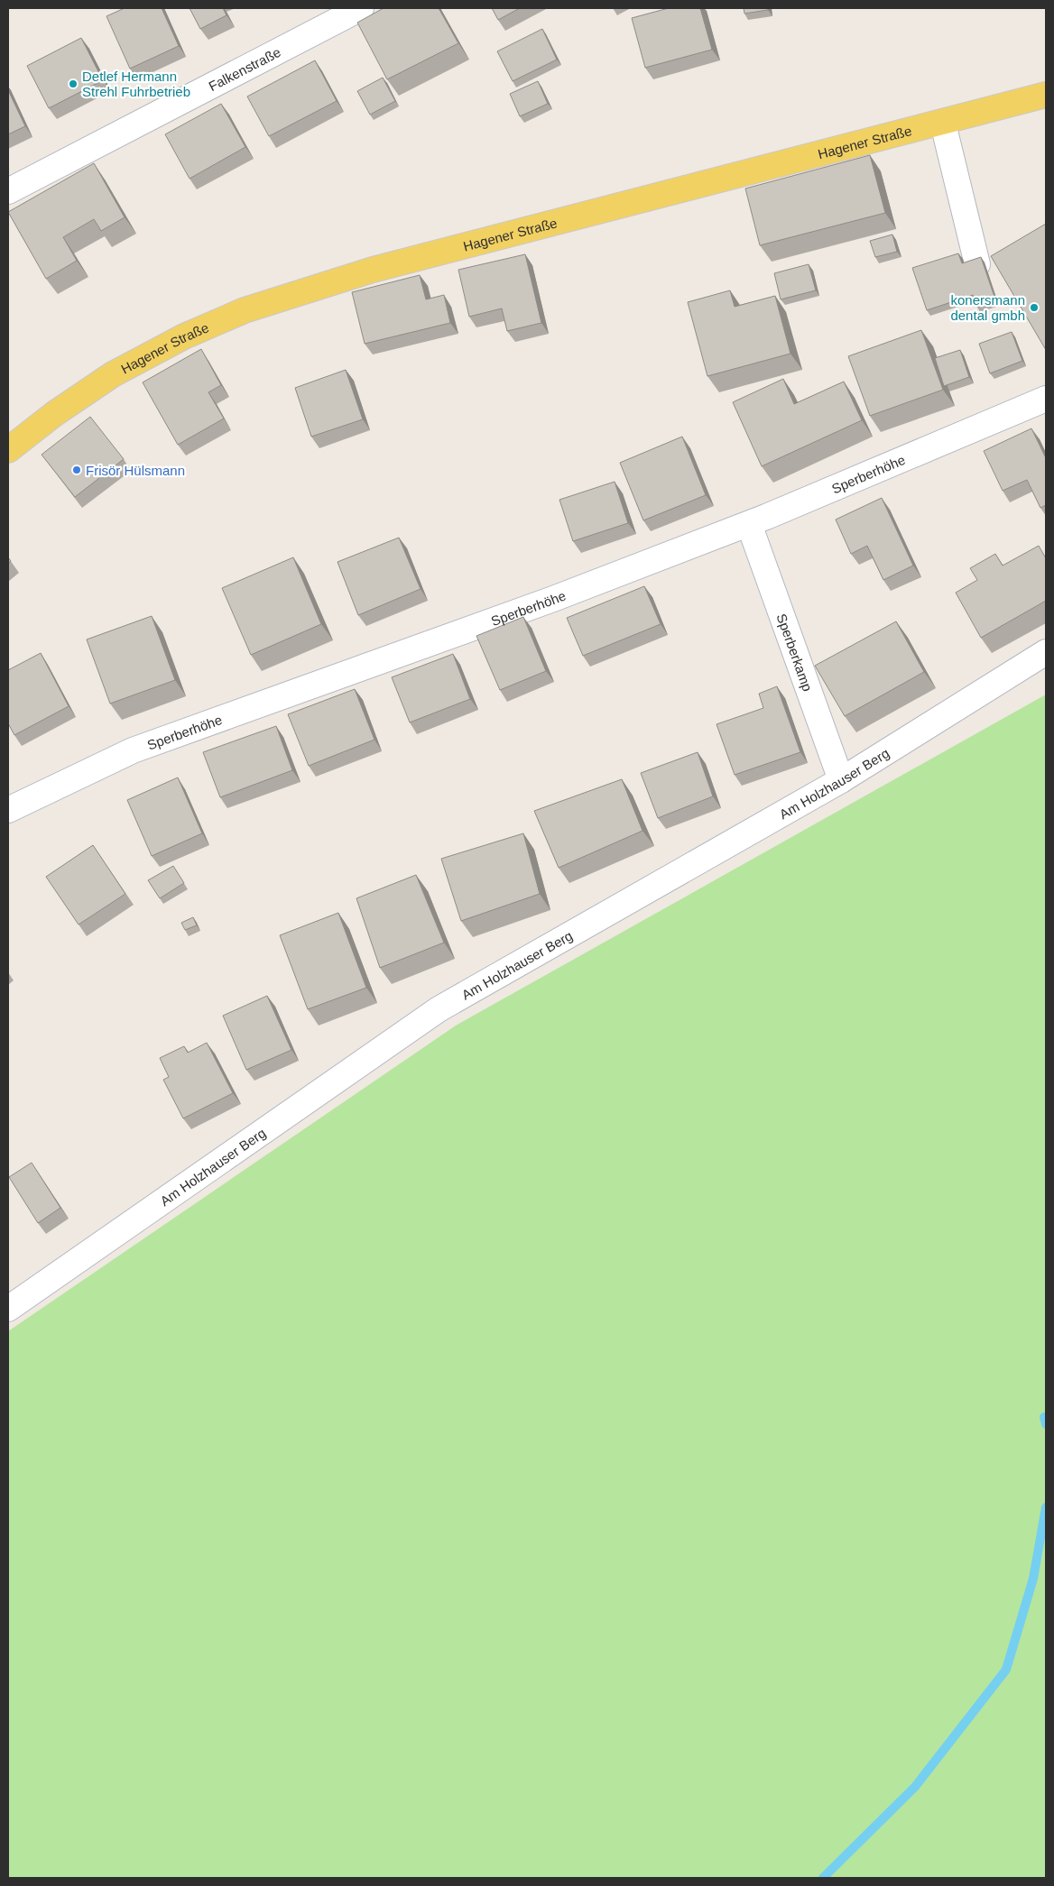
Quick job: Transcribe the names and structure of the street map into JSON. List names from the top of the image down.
{
  "streets": {
    "main road": ["Hagener Straße"],
    "street": [
      "Falkenstraße",
      "Sperberhöhe",
      "Sperberkamp",
      "Am Holzhauser Berg"
    ]
  },
  "crossings": [
    ["Sperberhöhe", "Sperberkamp"],
    ["Sperberkamp", "Am Holzhauser Berg"]
  ],
  "places": ["Detlef Hermann Strehl Fuhrbetrieb", "konersmann dental gmbh", "Frisör Hülsmann"]
}
